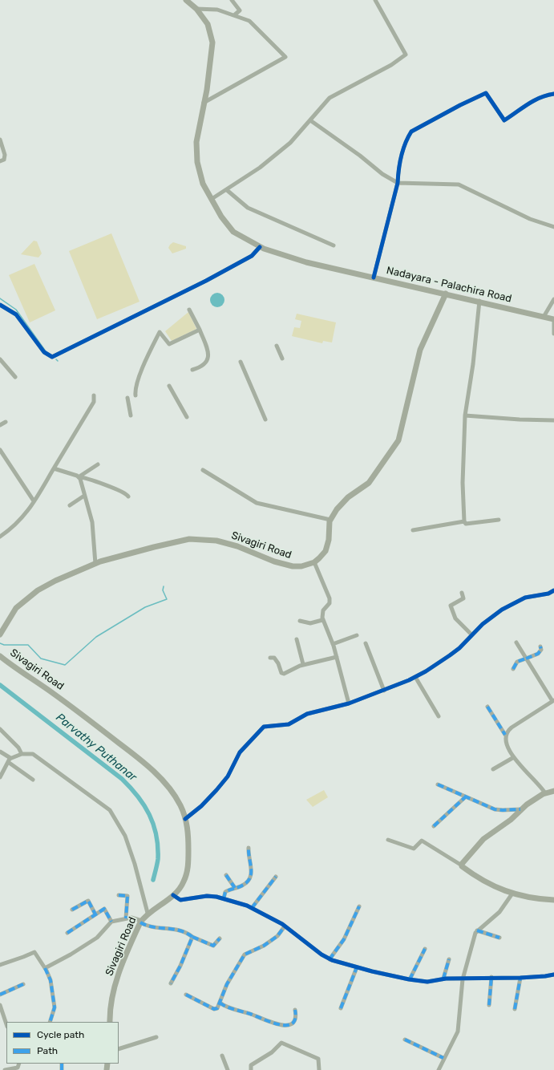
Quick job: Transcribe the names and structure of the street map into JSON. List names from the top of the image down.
{
  "streets": {
    "main road": ["Nadayara - Palachira Road", "Sivagiri Road"]
  },
  "water": ["Parvathy Puthanar"],
  "legend": ["Cycle path", "Path"]
}
